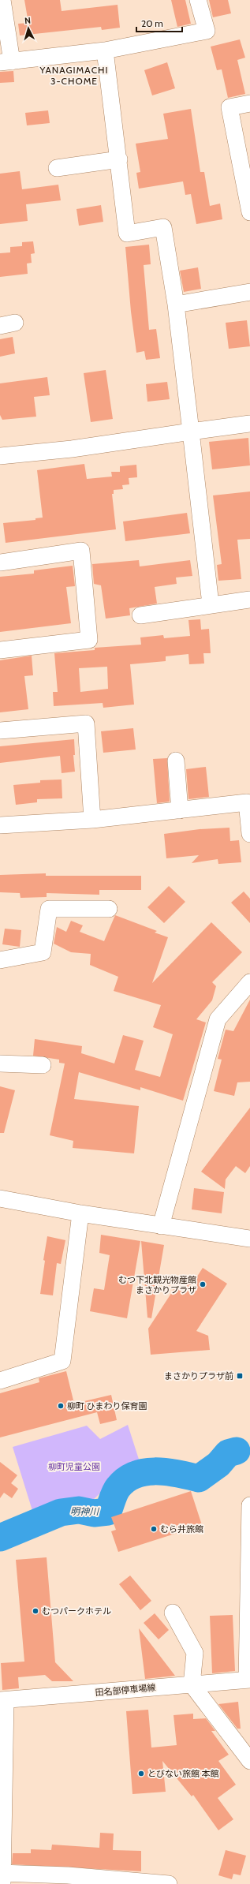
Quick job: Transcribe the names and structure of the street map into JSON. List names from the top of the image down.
{
  "streets": {
    "street": ["田名部停車場線"]
  },
  "districts": ["YANAGIMACHI 3-CHOME"],
  "water": ["明神川"],
  "parks": ["柳町児童公園"],
  "places": {
    "other": [
      "むつ下北観光物産館 まさかりプラザ",
      "柳町 ひまわり保育園",
      "むら井旅館",
      "むつパークホテル",
      "とびない旅館 本館"
    ],
    "transit": ["まさかりプラザ前"]
  },
  "scale_bar": "20 m",
  "north": "top"
}
